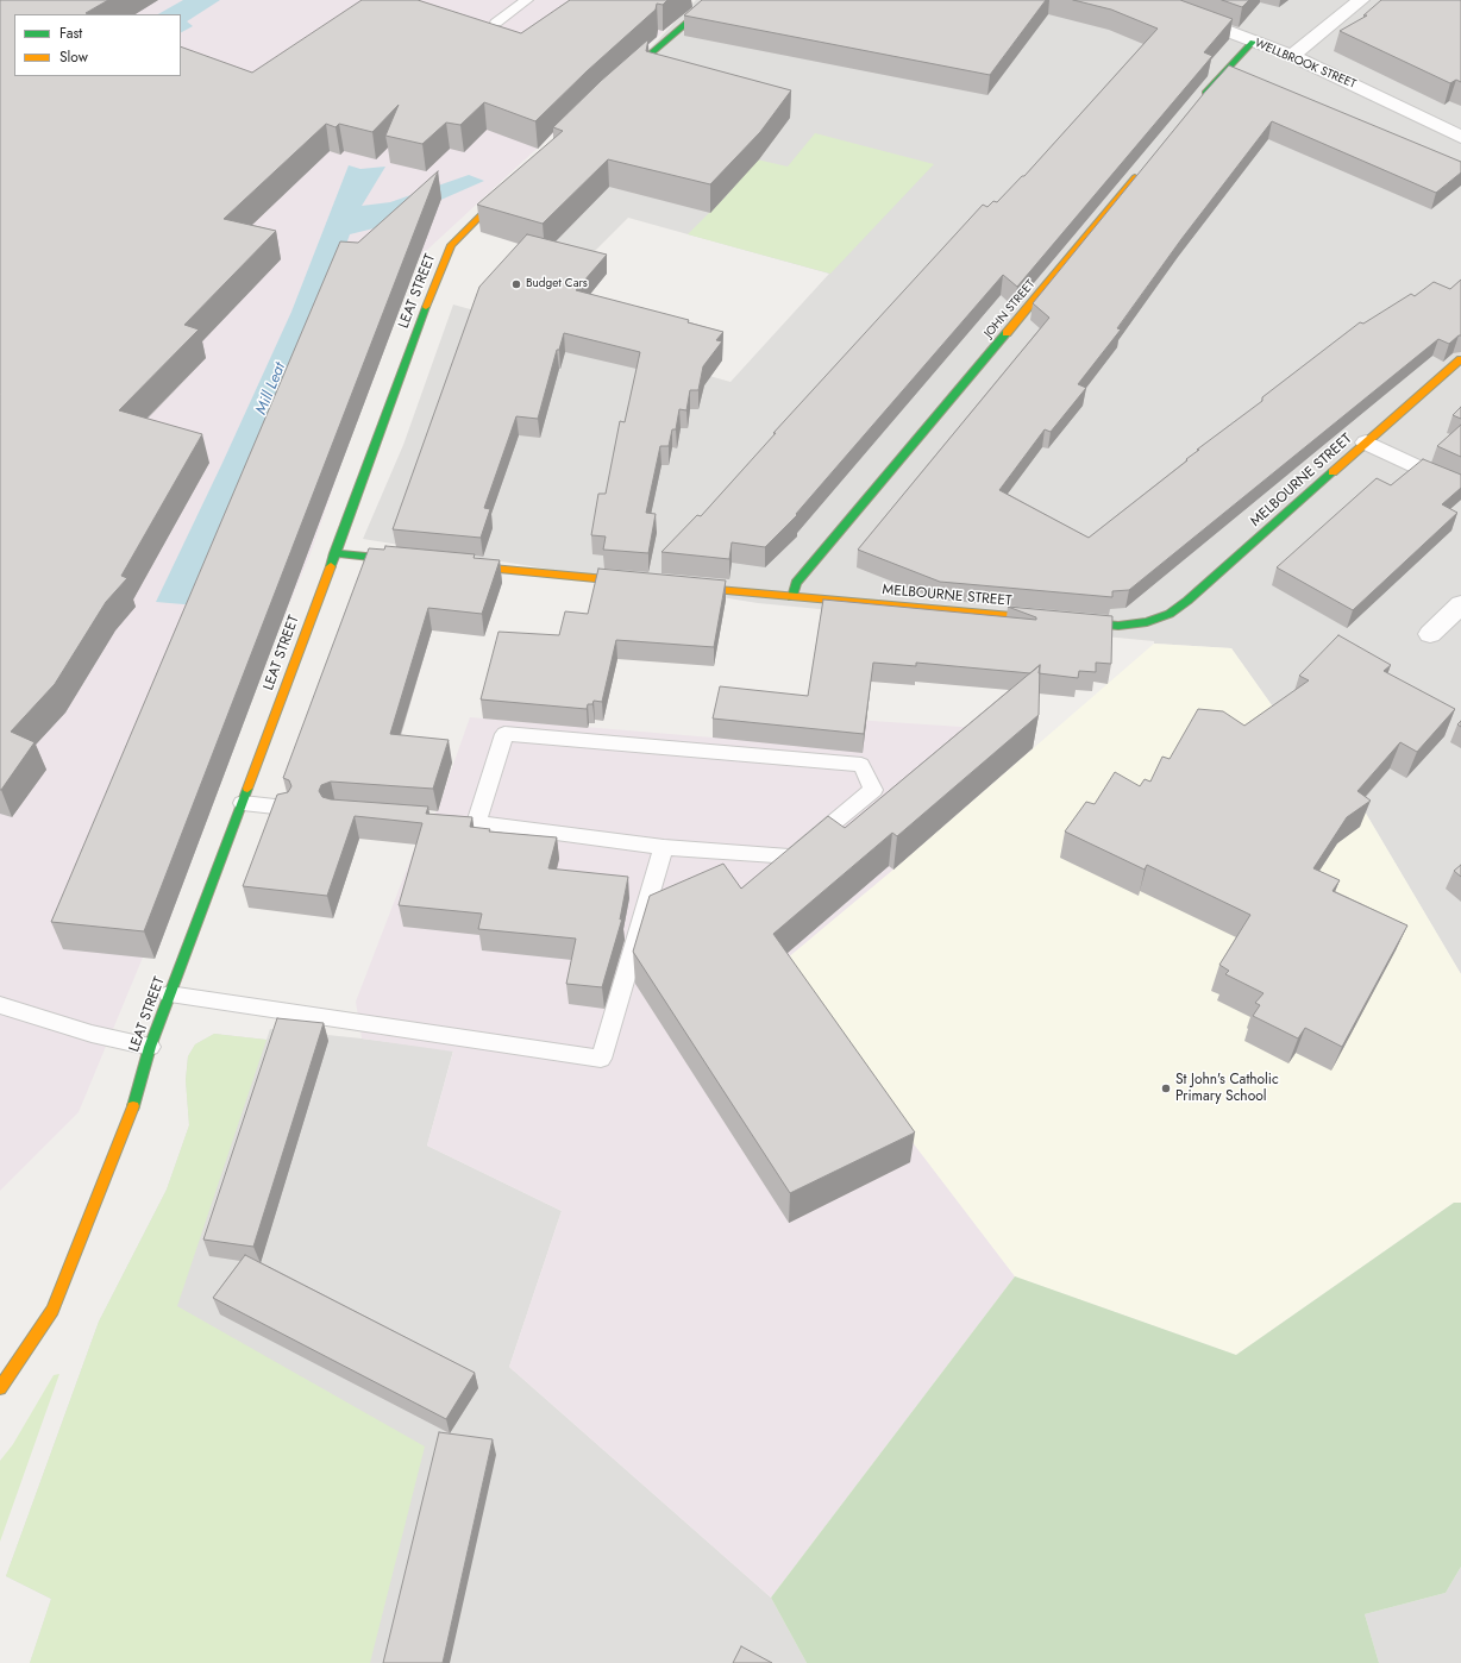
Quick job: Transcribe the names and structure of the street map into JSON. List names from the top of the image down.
{
  "streets": {
    "street": [
      "WELLBROOK STREET",
      "LEAT STREET",
      "JOHN STREET",
      "MELBOURNE STREET"
    ]
  },
  "crossings": [
    ["JOHN STREET", "MELBOURNE STREET"]
  ],
  "water": ["Mill Leat"],
  "places": ["Budget Cars", "St John's Catholic Primary School"],
  "legend": ["Fast", "Slow"]
}
